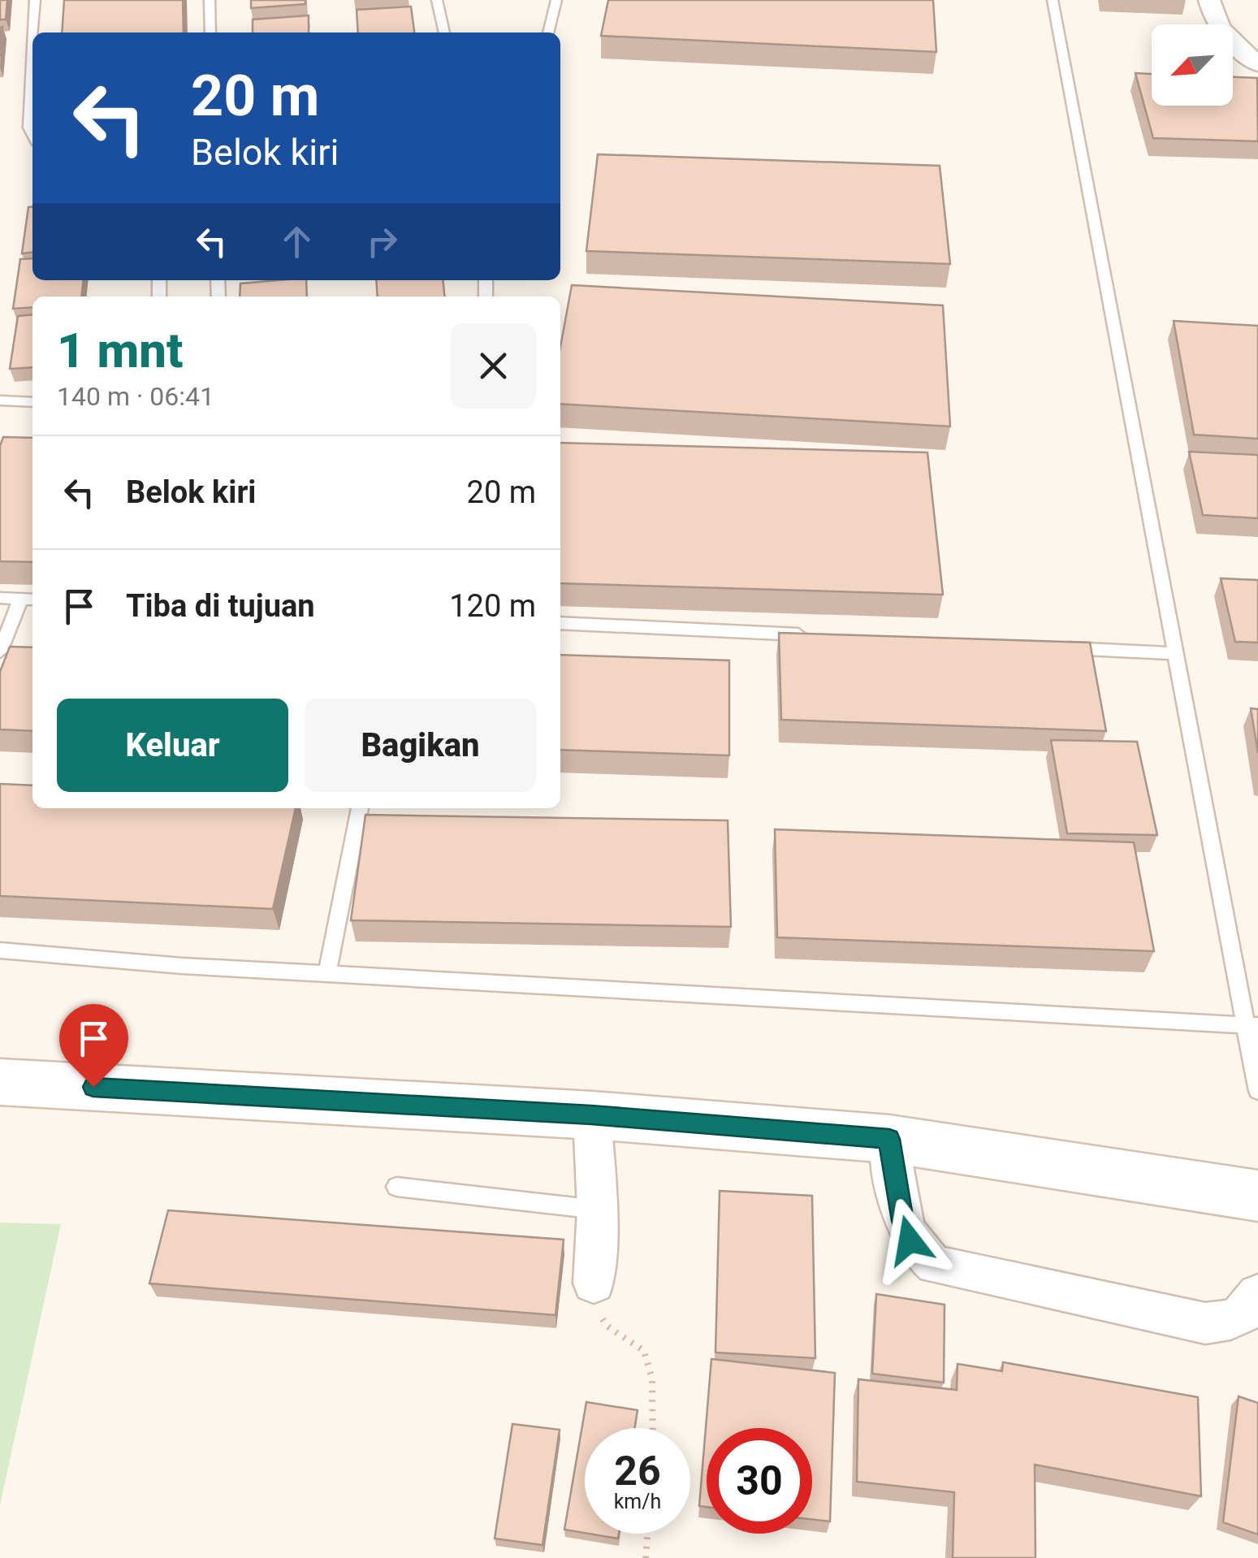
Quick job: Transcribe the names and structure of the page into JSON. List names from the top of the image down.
{
  "north": "bottom left",
  "page": {
    "turn": ["20 m", "Belok kiri"],
    "heading": ["1 mnt", "140 m · 06:41"],
    "list": [
      {
        "name": "Belok kiri",
        "value": "20 m"
      },
      {
        "name": "Tiba di tujuan",
        "value": "120 m"
      }
    ],
    "buttons": ["Keluar", "Bagikan"],
    "speed": "26 km/h",
    "limit": "30"
  }
}
